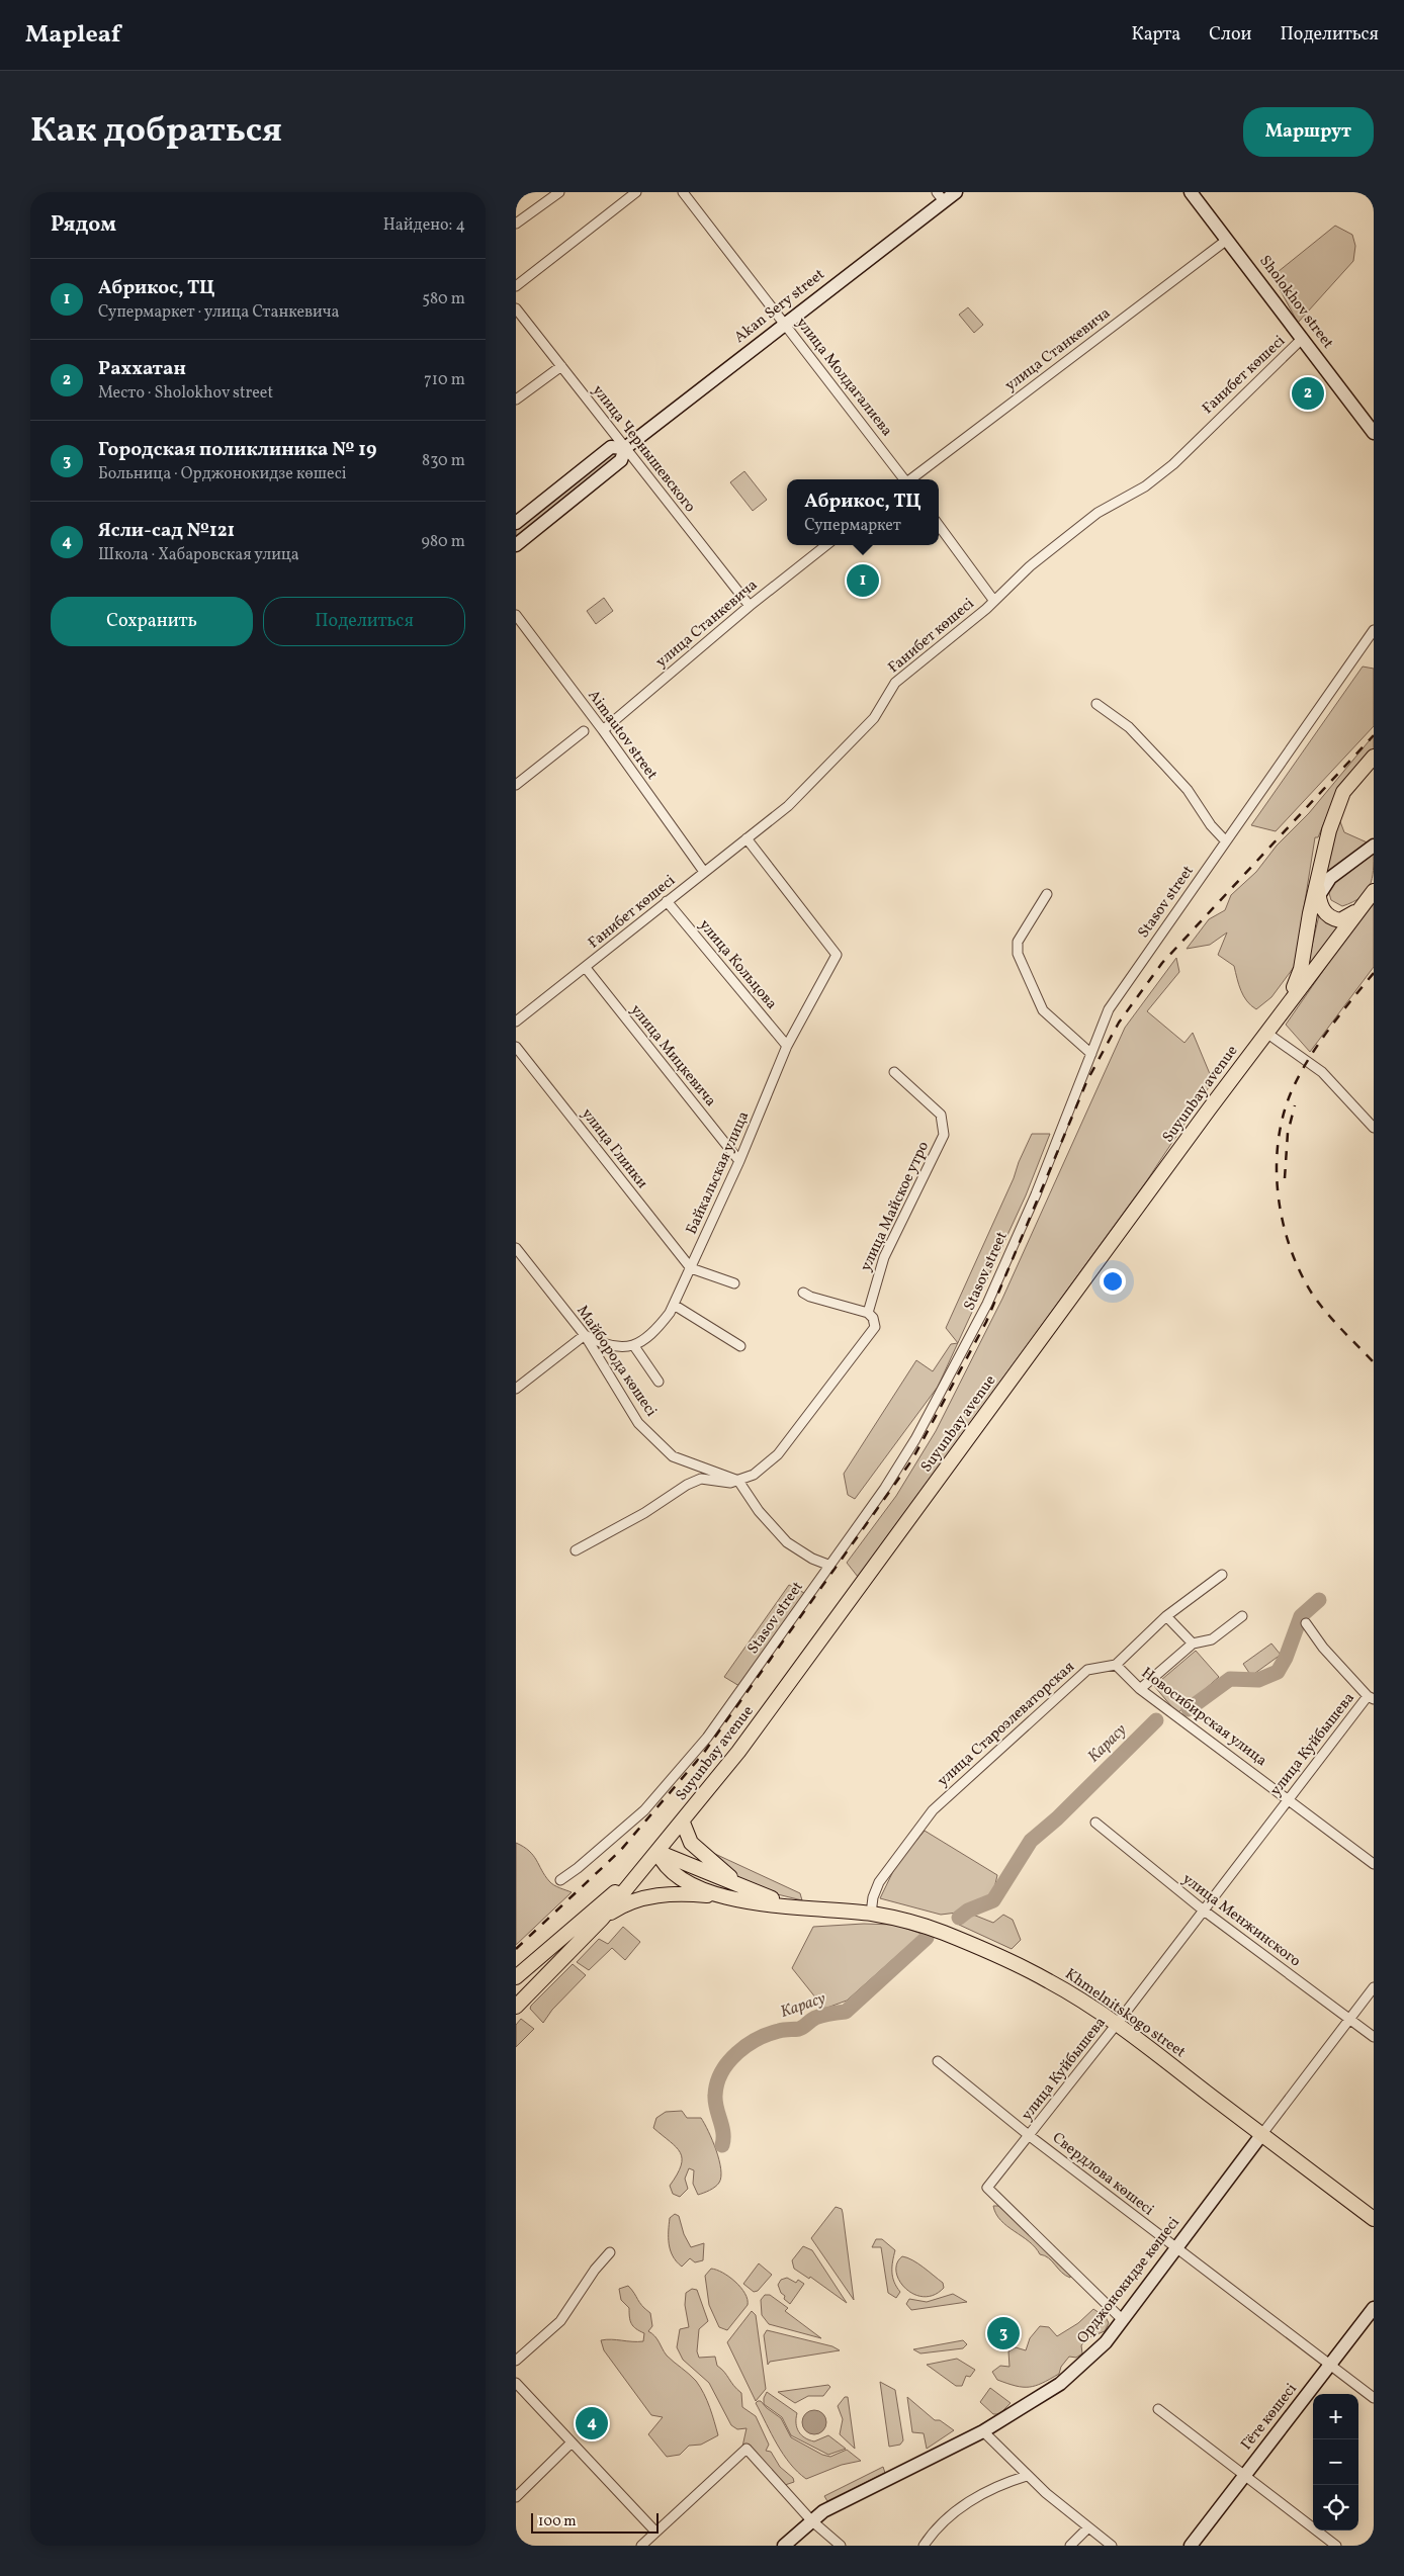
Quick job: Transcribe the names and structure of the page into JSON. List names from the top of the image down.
{
  "streets": {
    "main road": [
      "Sholokhov street",
      "Akan Sery street",
      "Suyunbay avenue",
      "Khmelnitskogo street",
      "Орджонокидзе көшесі",
      "Гёте көшесі"
    ],
    "street": [
      "улица Станкевича",
      "Ғанибет көшесі",
      "улица Молдагалиева",
      "улица Чернышевского",
      "Aimautov street",
      "Stasov street",
      "улица Кольцова",
      "улица Мицкевича",
      "улица Глинки",
      "Байкальская улица",
      "улица Майское утро",
      "Майборода көшесі",
      "Новосибирская улица",
      "улица Староэлеваторская",
      "улица Куйбышева",
      "улица Менжинского",
      "Свердлова көшесі"
    ]
  },
  "crossings": [
    ["Sholokhov street", "улица Станкевича"],
    ["Sholokhov street", "Ғанибет көшесі"],
    ["Akan Sery street", "улица Молдагалиева"],
    ["Akan Sery street", "улица Чернышевского"],
    ["улица Станкевича", "улица Чернышевского"],
    ["улица Станкевича", "Aimautov street"],
    ["Ғанибет көшесі", "Aimautov street"],
    ["Ғанибет көшесі", "улица Кольцова"],
    ["Ғанибет көшесі", "улица Мицкевича"],
    ["Ғанибет көшесі", "Байкальская улица"],
    ["улица Кольцова", "Байкальская улица"],
    ["улица Мицкевича", "Байкальская улица"],
    ["Suyunbay avenue", "Khmelnitskogo street"],
    ["улица Глинки", "Байкальская улица"],
    ["Новосибирская улица", "улица Староэлеваторская"],
    ["Новосибирская улица", "улица Куйбышева"],
    ["улица Староэлеваторская", "Khmelnitskogo street"],
    ["улица Куйбышева", "улица Менжинского"],
    ["улица Куйбышева", "Khmelnitskogo street"],
    ["улица Куйбышева", "Свердлова көшесі"],
    ["улица Куйбышева", "Орджонокидзе көшесі"],
    ["Khmelnitskogo street", "Орджонокидзе көшесі"],
    ["Свердлова көшесі", "Орджонокидзе көшесі"],
    ["Свердлова көшесі", "Гёте көшесі"]
  ],
  "water": ["Карасу"],
  "scale_bar": "100 m",
  "page": {
    "header": "Mapleaf",
    "nav": ["Карта", "Слои", "Поделиться"],
    "title": "Как добраться",
    "buttons": [
      "Маршрут",
      ["Сохранить", "Поделиться"]
    ],
    "heading": ["Рядом", "Найдено: 4"],
    "list": [
      {
        "mark": "1",
        "name": "Абрикос, ТЦ",
        "note": "Супермаркет · улица Станкевича",
        "value": "580 m"
      },
      {
        "mark": "2",
        "name": "Раххатан",
        "note": "Место · Sholokhov street",
        "value": "710 m"
      },
      {
        "mark": "3",
        "name": "Городская поликлиника № 19",
        "note": "Больница · Орджонокидзе көшесі",
        "value": "830 m"
      },
      {
        "mark": "4",
        "name": "Ясли-сад №121",
        "note": "Школа · Хабаровская улица",
        "value": "980 m"
      }
    ],
    "pins": [
      "2",
      "1",
      "3",
      "4"
    ],
    "popup": ["Абрикос, ТЦ", "Супермаркет"],
    "map_buttons": ["+", "−"],
    "scale": "100 m"
  }
}
